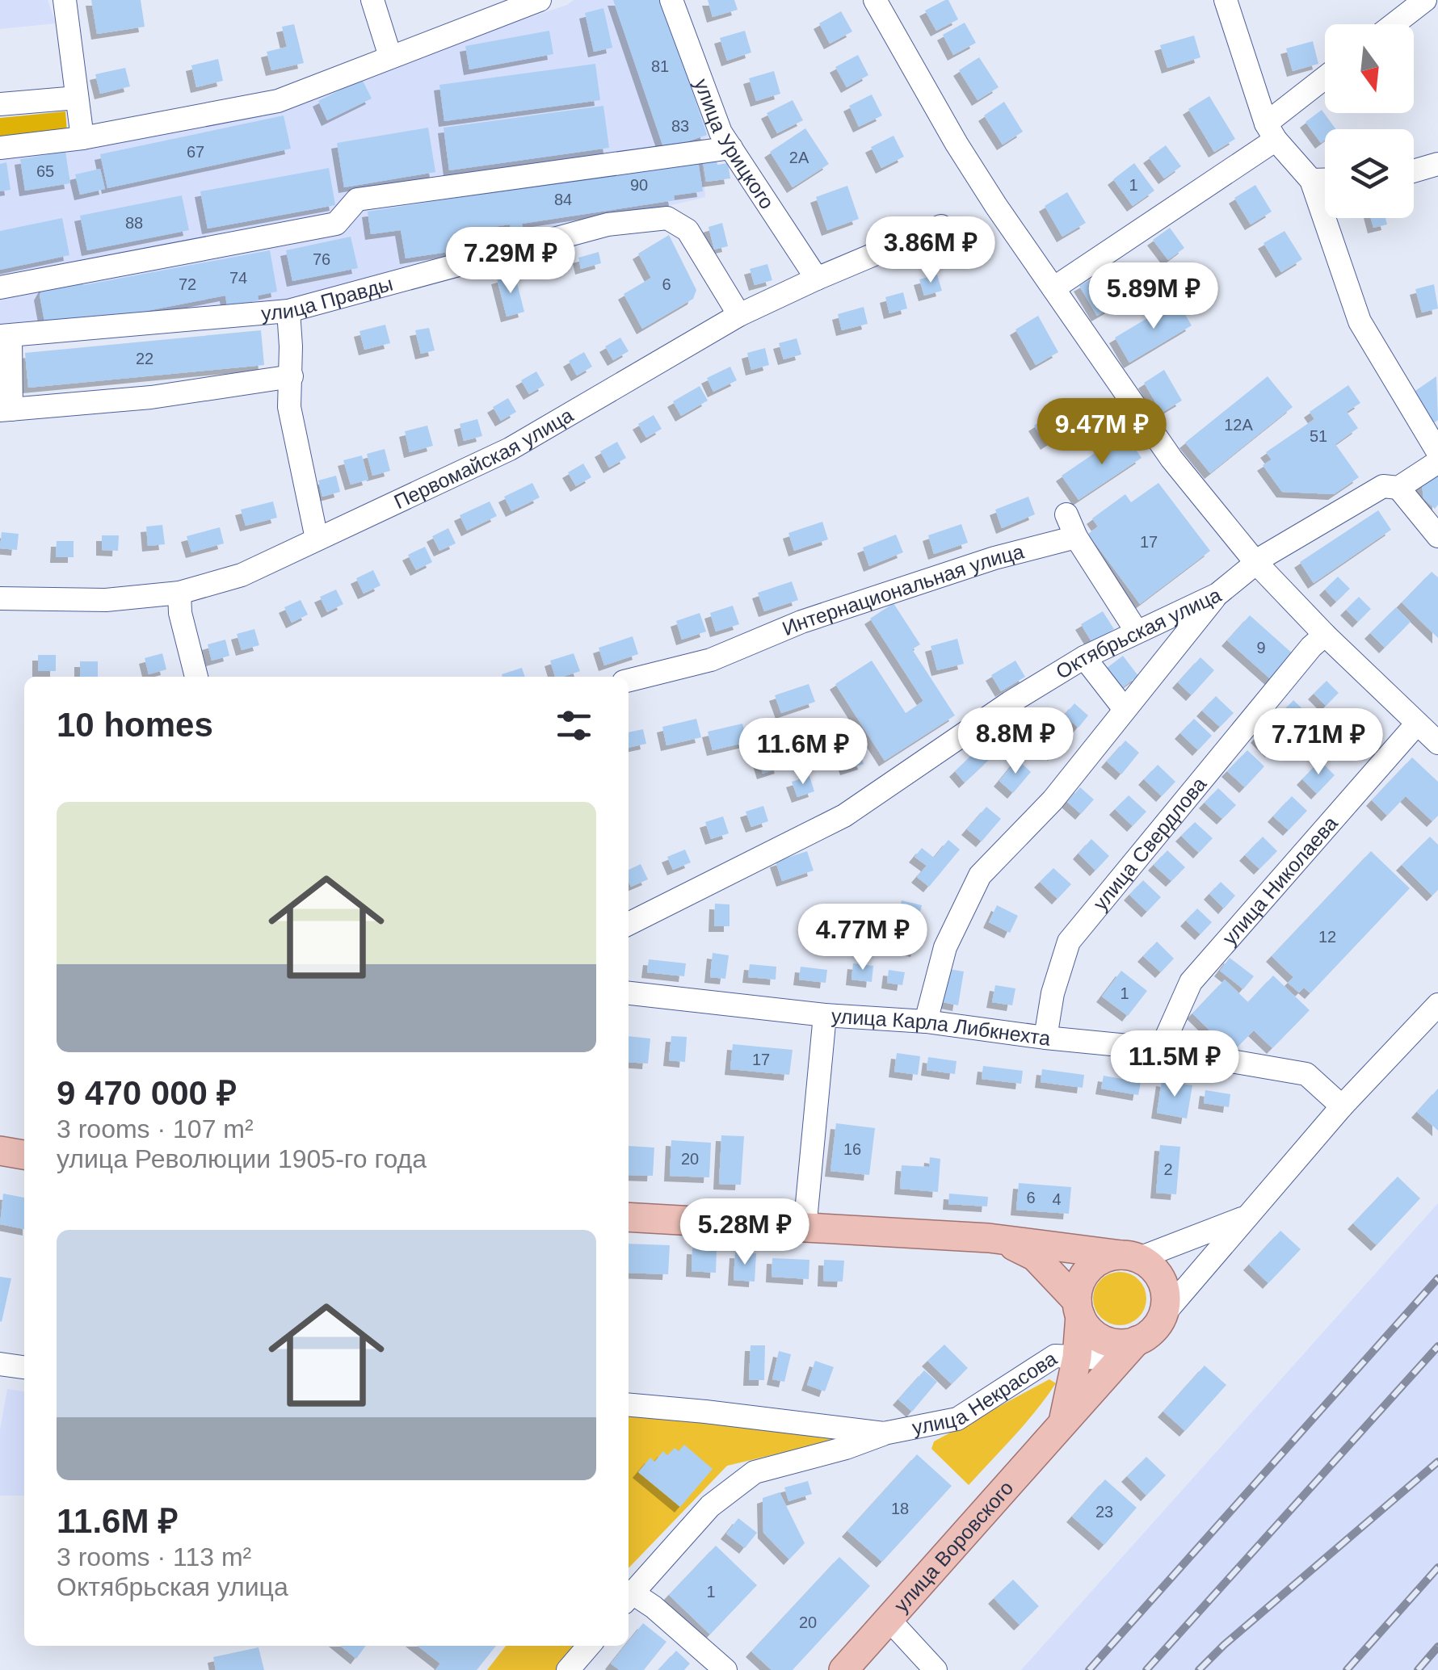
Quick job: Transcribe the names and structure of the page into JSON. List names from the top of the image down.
{
  "streets": {
    "main road": ["улица Воровского"],
    "street": [
      "улица Урицкого",
      "улица Правды",
      "Первомайская улица",
      "Интернациональная улица",
      "Октябрьская улица",
      "улица Свердлова",
      "улица Николаева",
      "улица Карла Либкнехта",
      "улица Некрасова"
    ]
  },
  "crossings": [
    ["улица Урицкого", "Первомайская улица"],
    ["улица Правды", "Первомайская улица"],
    ["улица Свердлова", "улица Карла Либкнехта"],
    ["улица Николаева", "улица Карла Либкнехта"],
    ["улица Некрасова", "улица Воровского"]
  ],
  "house_numbers": [
    "81",
    "83",
    "67",
    "2А",
    "65",
    "90",
    "1",
    "84",
    "88",
    "76",
    "74",
    "72",
    "6",
    "22",
    "12А",
    "51",
    "17",
    "9",
    "12",
    "1",
    "17",
    "16",
    "20",
    "2",
    "6",
    "4",
    "18",
    "23",
    "1",
    "20"
  ],
  "north": "bottom",
  "page": {
    "price": [
      "3.86M ₽",
      "7.29M ₽",
      "5.89M ₽",
      "9.47M ₽",
      "8.8M ₽",
      "7.71M ₽",
      "11.6M ₽",
      "4.77M ₽",
      "11.5M ₽",
      "5.28M ₽"
    ],
    "heading": "10 homes",
    "list": [
      {
        "name": "9 470 000 ₽",
        "note": "3 rooms · 107 m² · улица Революции 1905-го года"
      },
      {
        "name": "11.6M ₽",
        "note": "3 rooms · 113 m² · Октябрьская улица"
      }
    ]
  }
}
